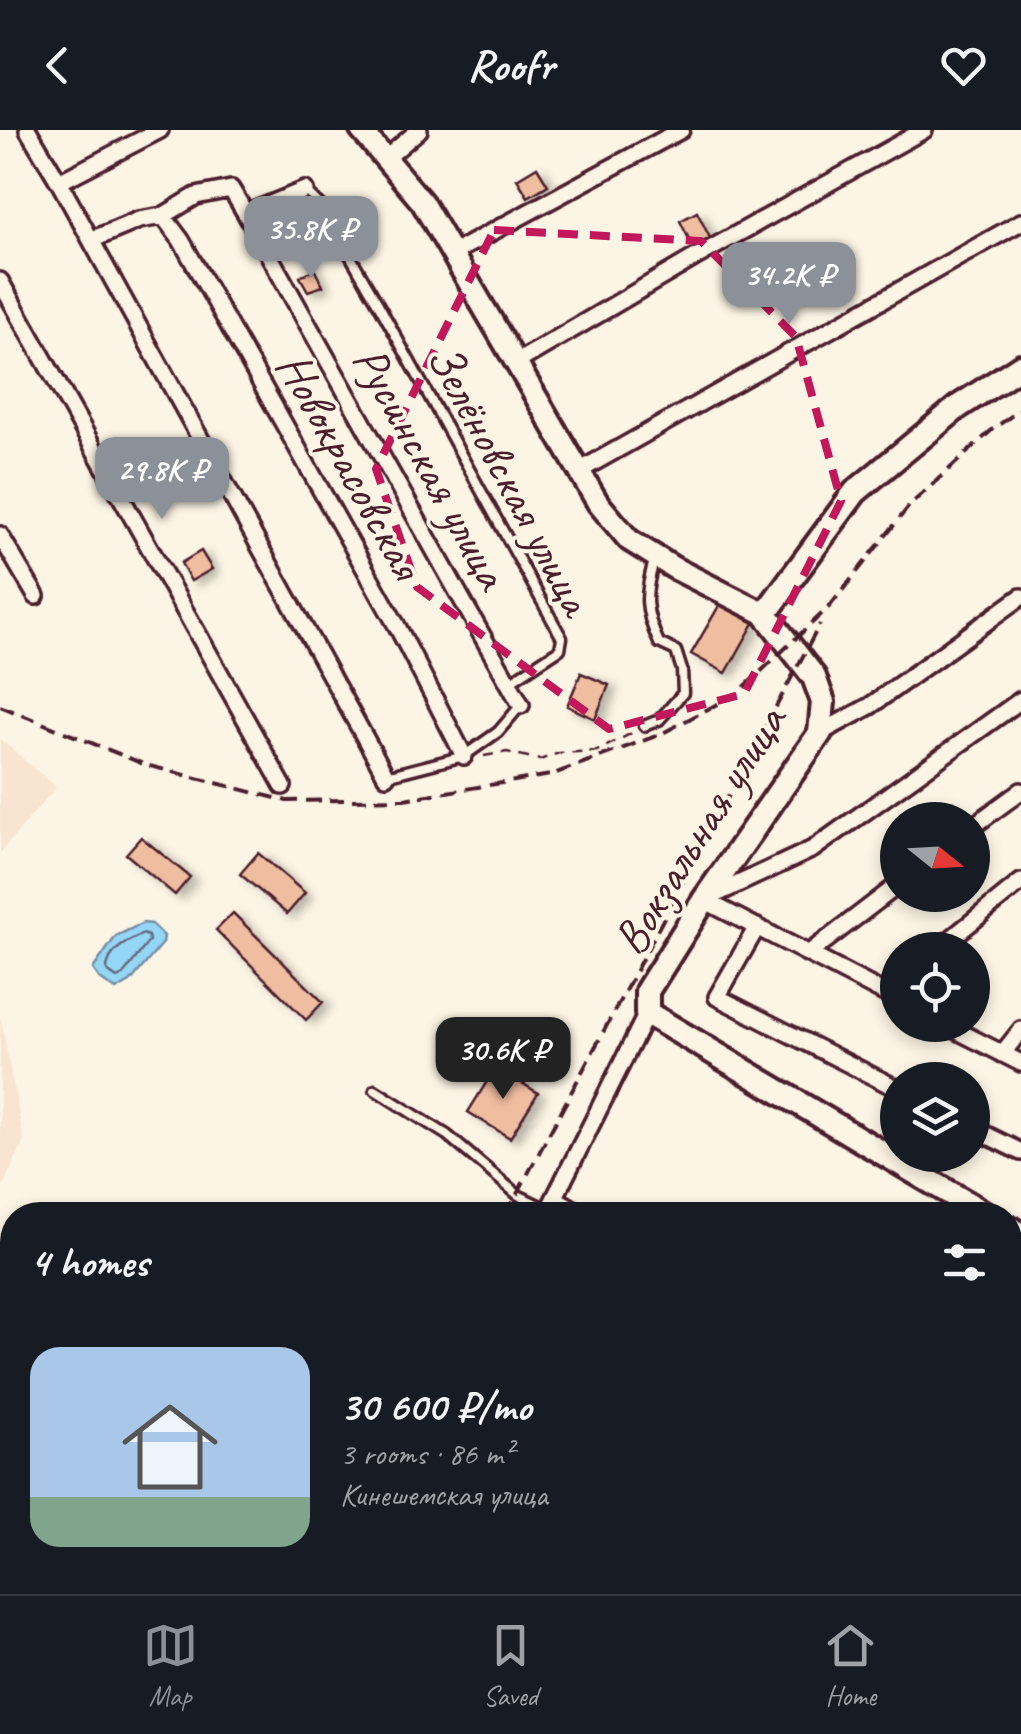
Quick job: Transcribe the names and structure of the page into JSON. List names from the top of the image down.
{
  "streets": {
    "main road": ["Вокзальная улица"],
    "street": ["Новокрасовская", "Русинская улица"],
    "lane": ["Зелёновская улица"]
  },
  "crossings": [
    ["Русинская улица", "Зелёновская улица"]
  ],
  "north": "right",
  "page": {
    "header": "Roofr",
    "price": [
      "35.8K ₽",
      "34.2K ₽",
      "29.8K ₽",
      "30.6K ₽"
    ],
    "heading": "4 homes",
    "list": [
      {
        "name": "30 600 ₽/mo",
        "note": "3 rooms · 86 m² · Кинешемская улица"
      }
    ],
    "tabs": ["Map", "Saved", "Home"]
  }
}
